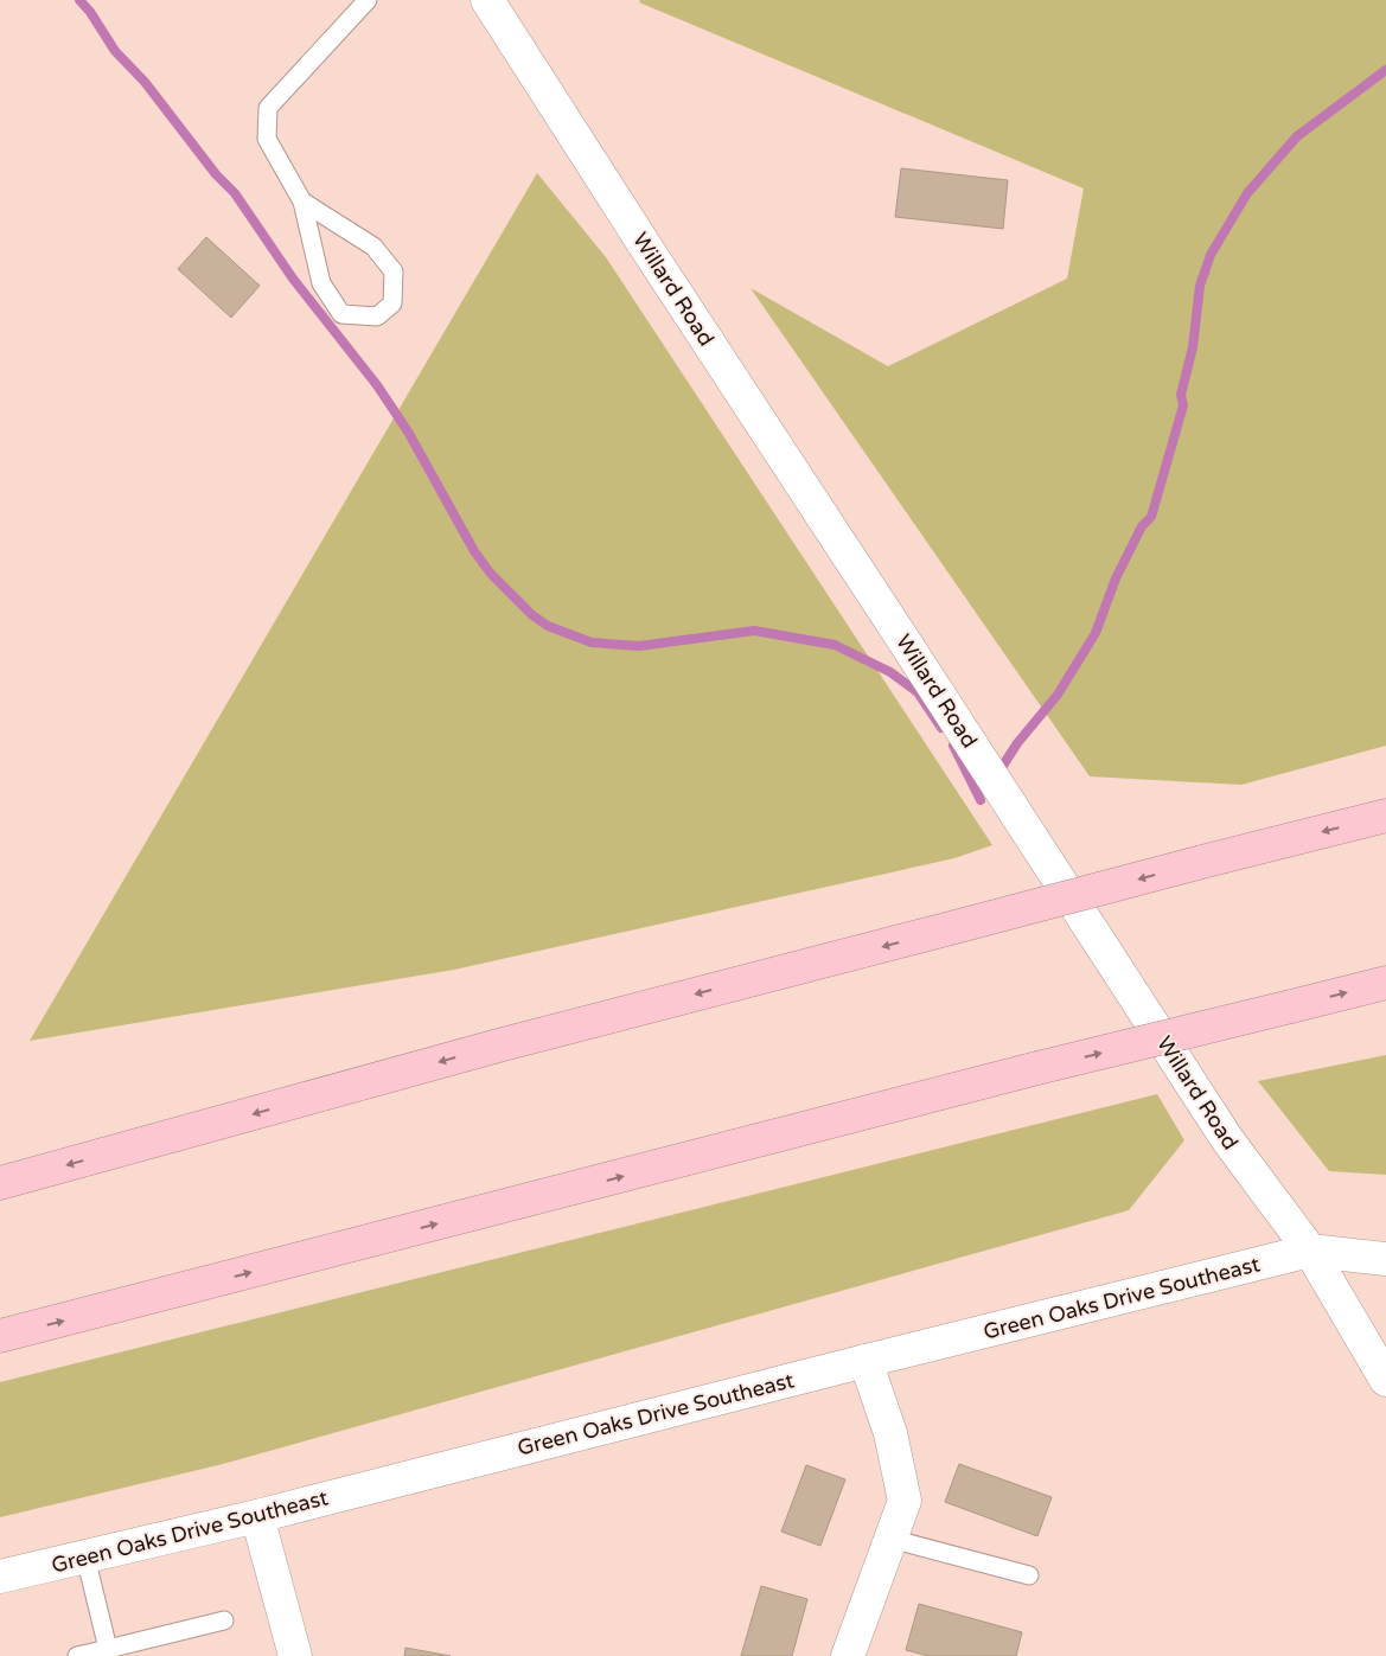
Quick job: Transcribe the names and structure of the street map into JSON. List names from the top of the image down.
{
  "streets": {
    "street": ["Willard Road", "Green Oaks Drive Southeast"]
  },
  "crossings": [
    ["Willard Road", "Green Oaks Drive Southeast"]
  ]
}
